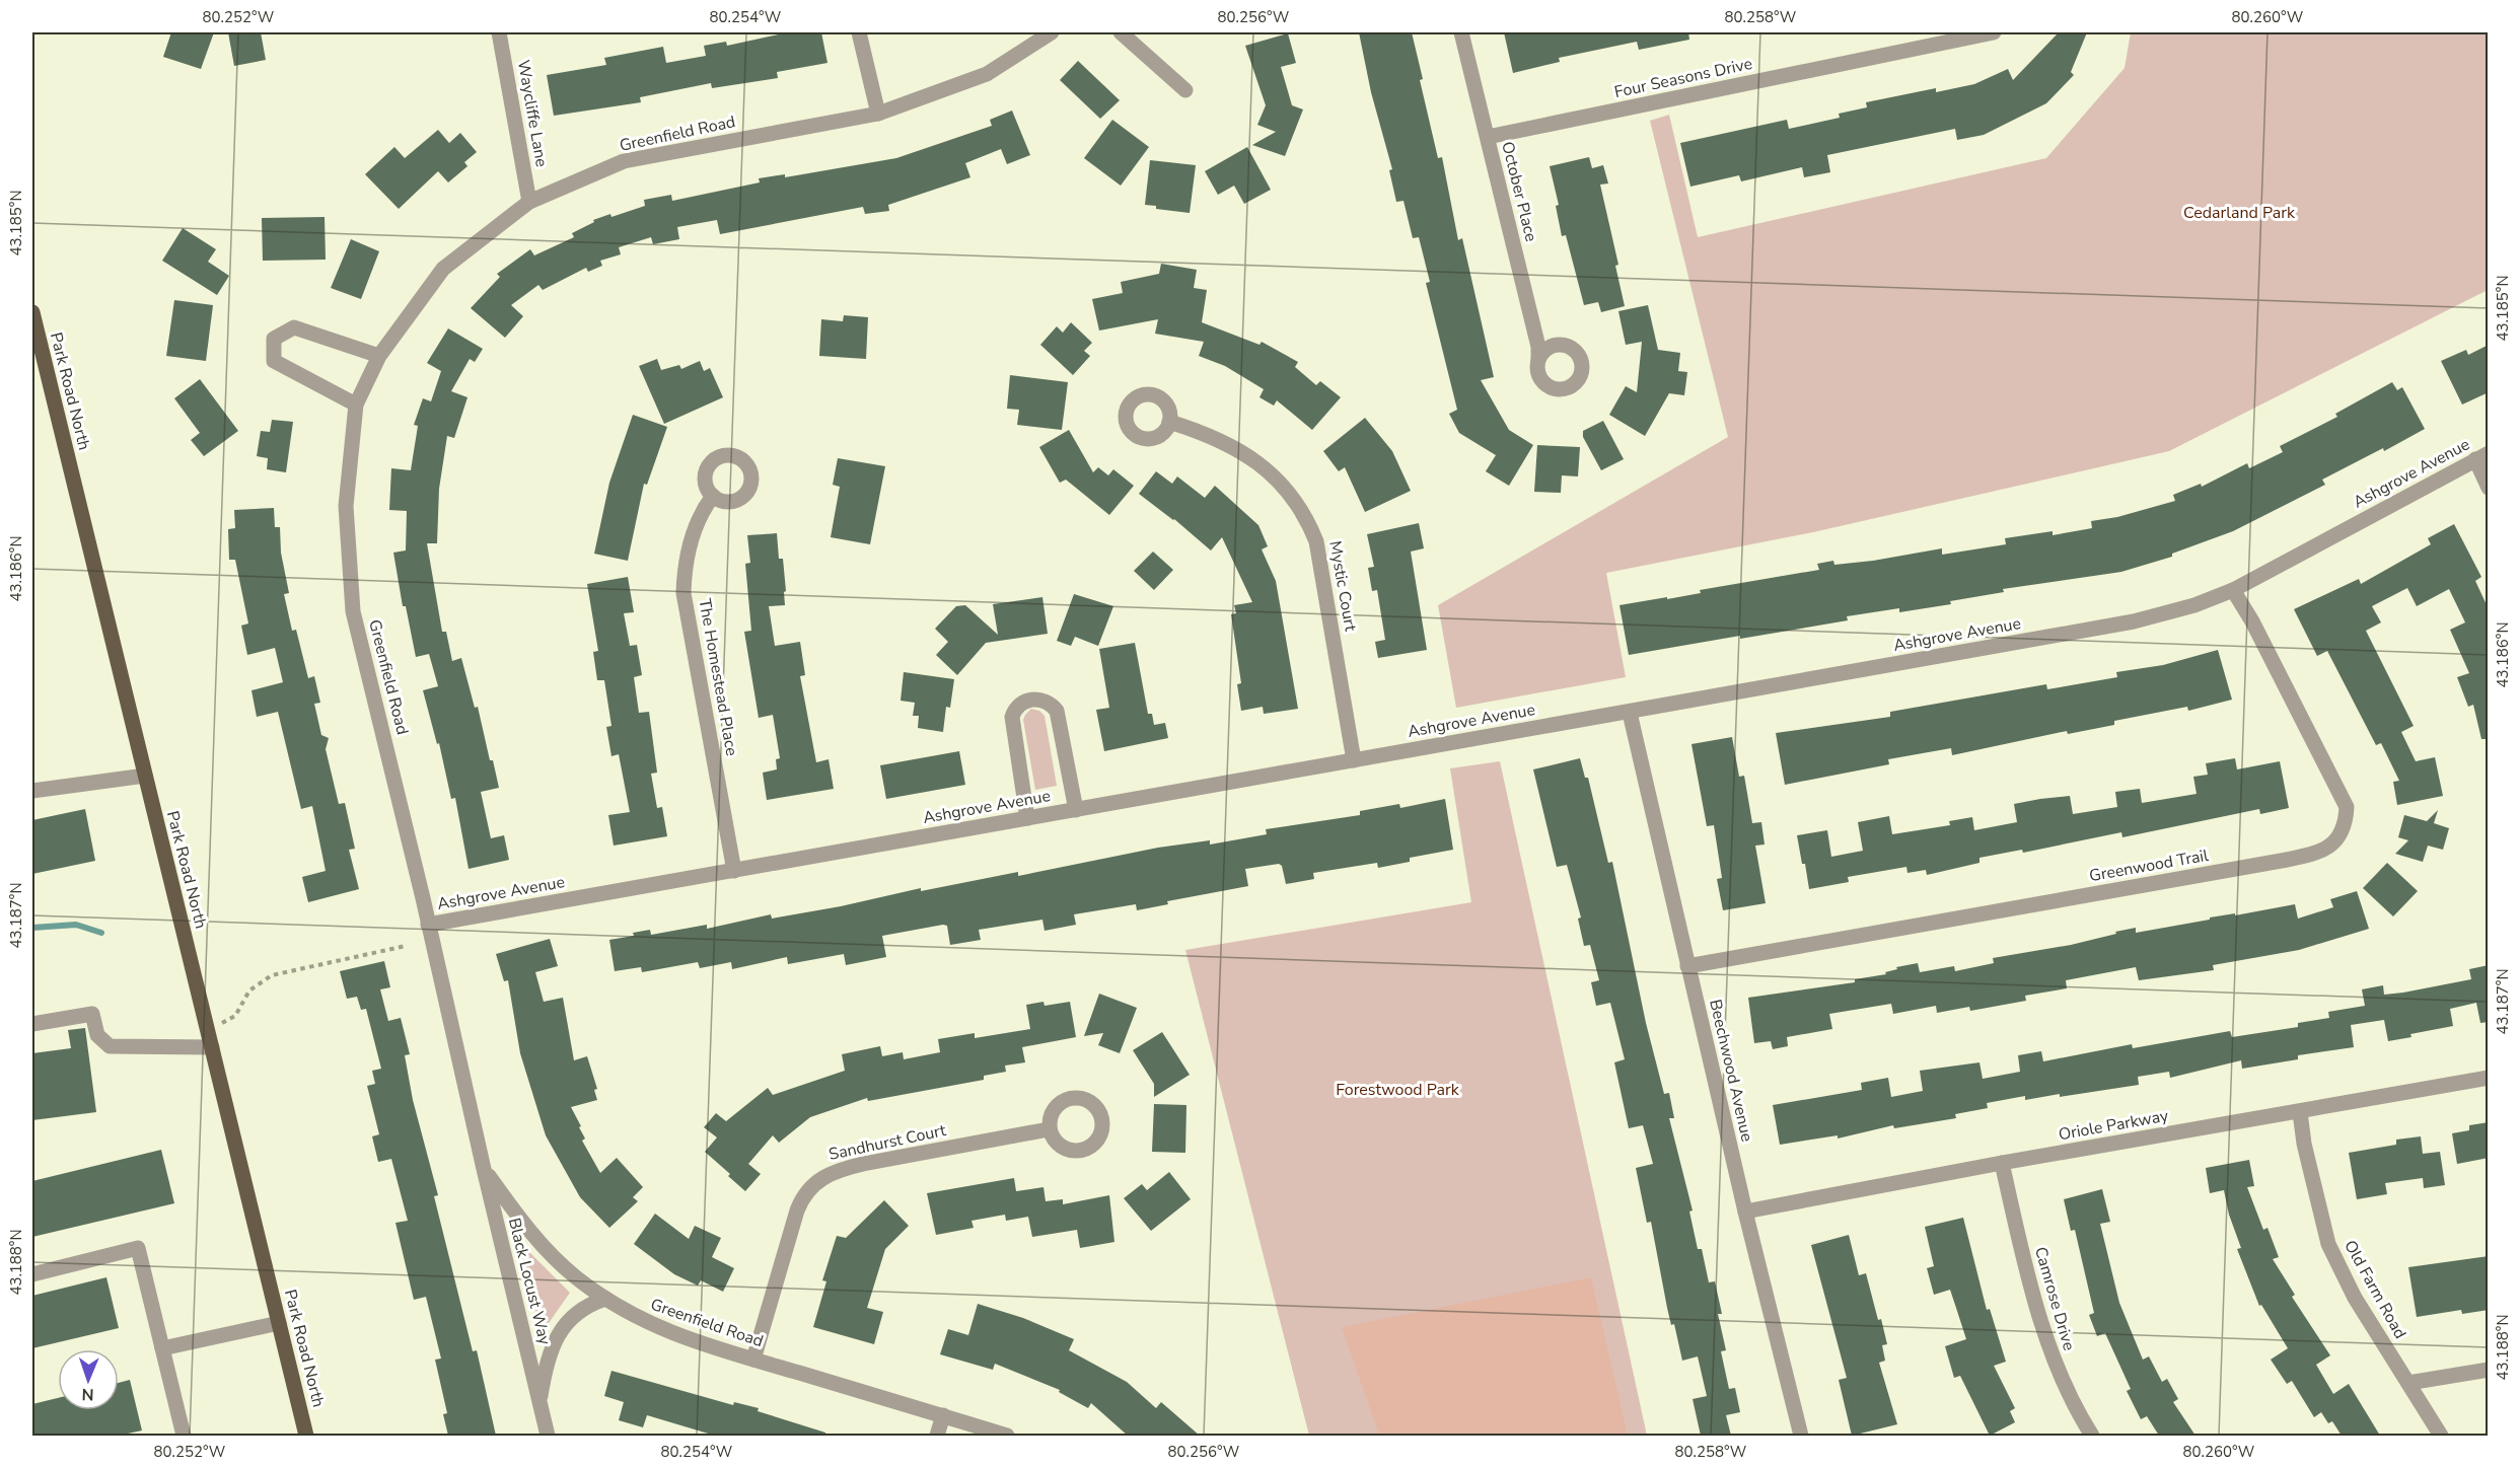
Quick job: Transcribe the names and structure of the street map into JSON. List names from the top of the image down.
{
  "streets": {
    "main road": ["Park Road North"],
    "street": [
      "Four Seasons Drive",
      "Waycliffe Lane",
      "Greenfield Road",
      "October Place",
      "Ashgrove Avenue",
      "Mystic Court",
      "The Homestead Place",
      "Greenwood Trail",
      "Beechwood Avenue",
      "Oriole Parkway",
      "Sandhurst Court",
      "Black Locust Way",
      "Old Farm Road",
      "Camrose Drive"
    ]
  },
  "crossings": [
    ["Four Seasons Drive", "October Place"],
    ["Waycliffe Lane", "Greenfield Road"],
    ["Greenfield Road", "Ashgrove Avenue"],
    ["Greenfield Road", "Sandhurst Court"],
    ["Greenfield Road", "Black Locust Way"],
    ["Ashgrove Avenue", "Mystic Court"],
    ["Ashgrove Avenue", "The Homestead Place"],
    ["Ashgrove Avenue", "Greenwood Trail"],
    ["Ashgrove Avenue", "Beechwood Avenue"],
    ["Greenwood Trail", "Beechwood Avenue"],
    ["Beechwood Avenue", "Oriole Parkway"],
    ["Oriole Parkway", "Old Farm Road"],
    ["Oriole Parkway", "Camrose Drive"]
  ],
  "parks": ["Cedarland Park", "Forestwood Park"],
  "north": "bottom",
  "coordinates": [
    "80.252°W",
    "80.254°W",
    "80.256°W",
    "80.258°W",
    "80.260°W",
    "43.185°N",
    "43.186°N",
    "43.187°N",
    "43.188°N"
  ]
}
